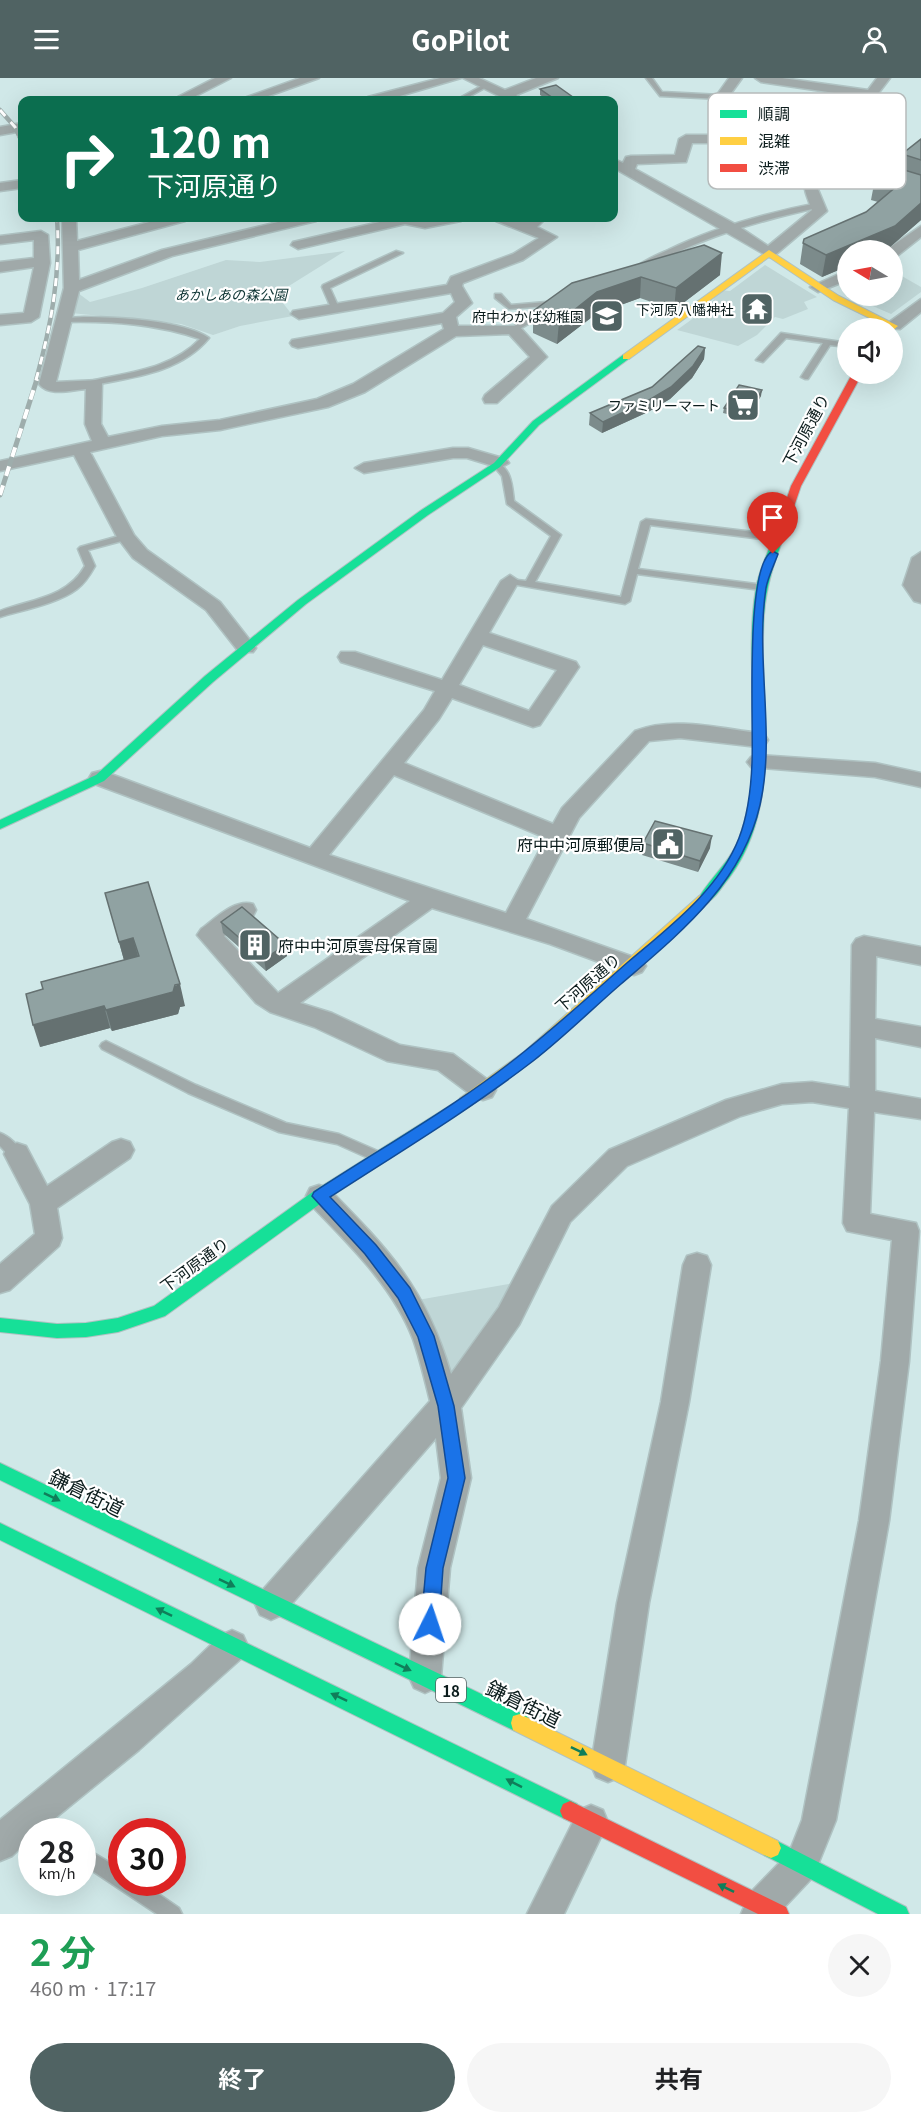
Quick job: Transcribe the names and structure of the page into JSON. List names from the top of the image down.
{
  "streets": {
    "street": ["下河原通り", "鎌倉街道", "18"]
  },
  "parks": ["あかしあの森公園"],
  "places": {
    "temple": ["下河原八幡神社"],
    "school or university": ["府中わかば幼稚園"],
    "supermarket": ["ファミリーマート"],
    "public building": ["府中中河原郵便局"],
    "building": ["府中中河原雲母保育園"]
  },
  "legend": ["順調", "混雑", "渋滞"],
  "north": "left",
  "page": {
    "header": "GoPilot",
    "turn": ["120 m", "下河原通り"],
    "speed": "28 km/h",
    "limit": "30",
    "heading": ["2 分", "460 m · 17:17"],
    "buttons": ["終了", "共有"]
  }
}
